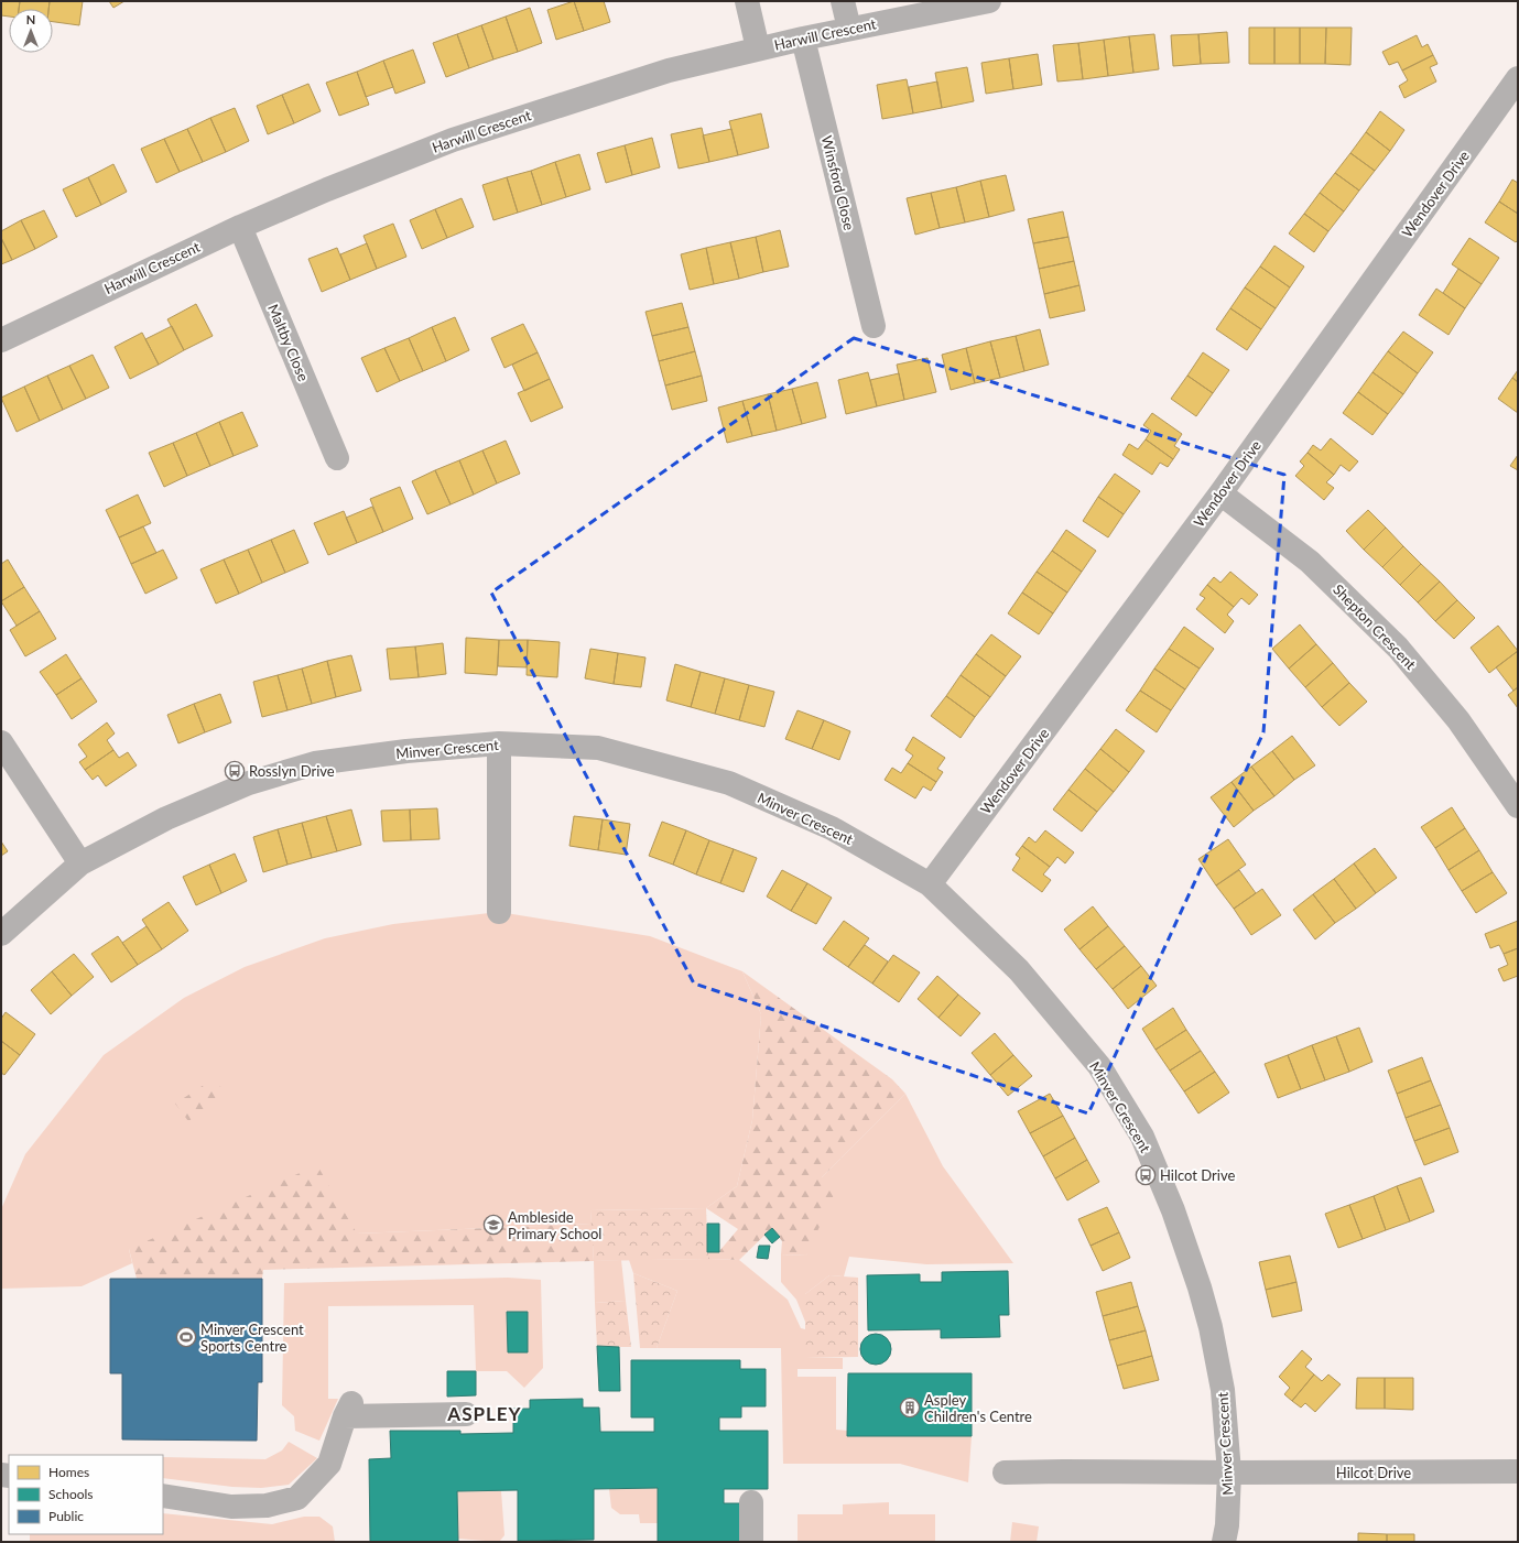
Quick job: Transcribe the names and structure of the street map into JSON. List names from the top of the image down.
{
  "streets": {
    "street": [
      "Harwill Crescent",
      "Winsford Close",
      "Wendover Drive",
      "Maltby Close",
      "Shepton Crescent",
      "Minver Crescent",
      "Hilcot Drive"
    ]
  },
  "crossings": [
    ["Harwill Crescent", "Winsford Close"],
    ["Harwill Crescent", "Maltby Close"],
    ["Wendover Drive", "Shepton Crescent"],
    ["Wendover Drive", "Minver Crescent"],
    ["Minver Crescent", "Hilcot Drive"]
  ],
  "districts": ["ASPLEY"],
  "places": {
    "bus stop": ["Rosslyn Drive", "Hilcot Drive"],
    "school or university": ["Ambleside Primary School"],
    "sports": ["Minver Crescent Sports Centre"],
    "building": ["Aspley Children's Centre"]
  },
  "legend": ["Homes", "Schools", "Public"],
  "north": "top"
}
